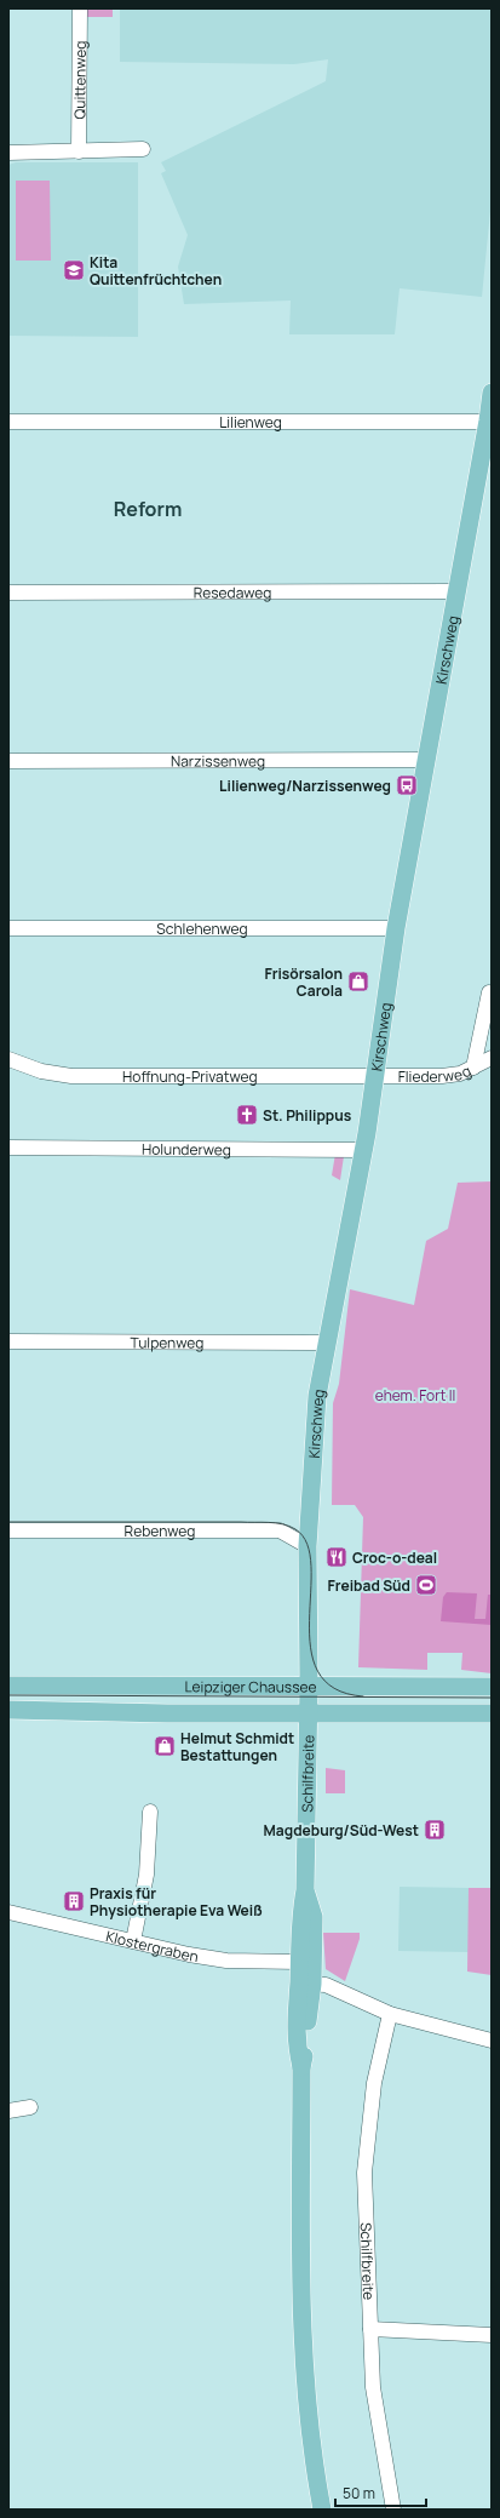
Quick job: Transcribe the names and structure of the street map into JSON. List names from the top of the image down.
{
  "streets": {
    "main road": ["Kirschweg", "Leipziger Chaussee", "Schilfbreite"],
    "street": [
      "Quittenweg",
      "Lilienweg",
      "Resedaweg",
      "Narzissenweg",
      "Schlehenweg",
      "Fliederweg",
      "Hoffnung-Privatweg",
      "Holunderweg",
      "Tulpenweg",
      "Rebenweg",
      "Klostergraben"
    ]
  },
  "crossings": [
    ["Lilienweg", "Kirschweg"],
    ["Resedaweg", "Kirschweg"],
    ["Kirschweg", "Narzissenweg"],
    ["Kirschweg", "Schlehenweg"],
    ["Kirschweg", "Fliederweg"],
    ["Kirschweg", "Hoffnung-Privatweg"],
    ["Kirschweg", "Holunderweg"],
    ["Kirschweg", "Tulpenweg"],
    ["Kirschweg", "Rebenweg"],
    ["Kirschweg", "Leipziger Chaussee"],
    ["Kirschweg", "Schilfbreite"],
    ["Fliederweg", "Hoffnung-Privatweg"],
    ["Leipziger Chaussee", "Schilfbreite"],
    ["Schilfbreite", "Klostergraben"]
  ],
  "districts": ["Reform"],
  "parks": ["ehem. Fort II"],
  "places": {
    "school or university": ["Kita Quittenfrüchtchen"],
    "bus stop": ["Lilienweg/Narzissenweg"],
    "shop": ["Frisörsalon Carola", "Helmut Schmidt Bestattungen"],
    "church": ["St. Philippus"],
    "restaurant": ["Croc-o-deal"],
    "sports": ["Freibad Süd"],
    "building": ["Magdeburg/Süd-West", "Praxis für Physiotherapie Eva Weiß"]
  },
  "scale_bar": "50 m"
}
